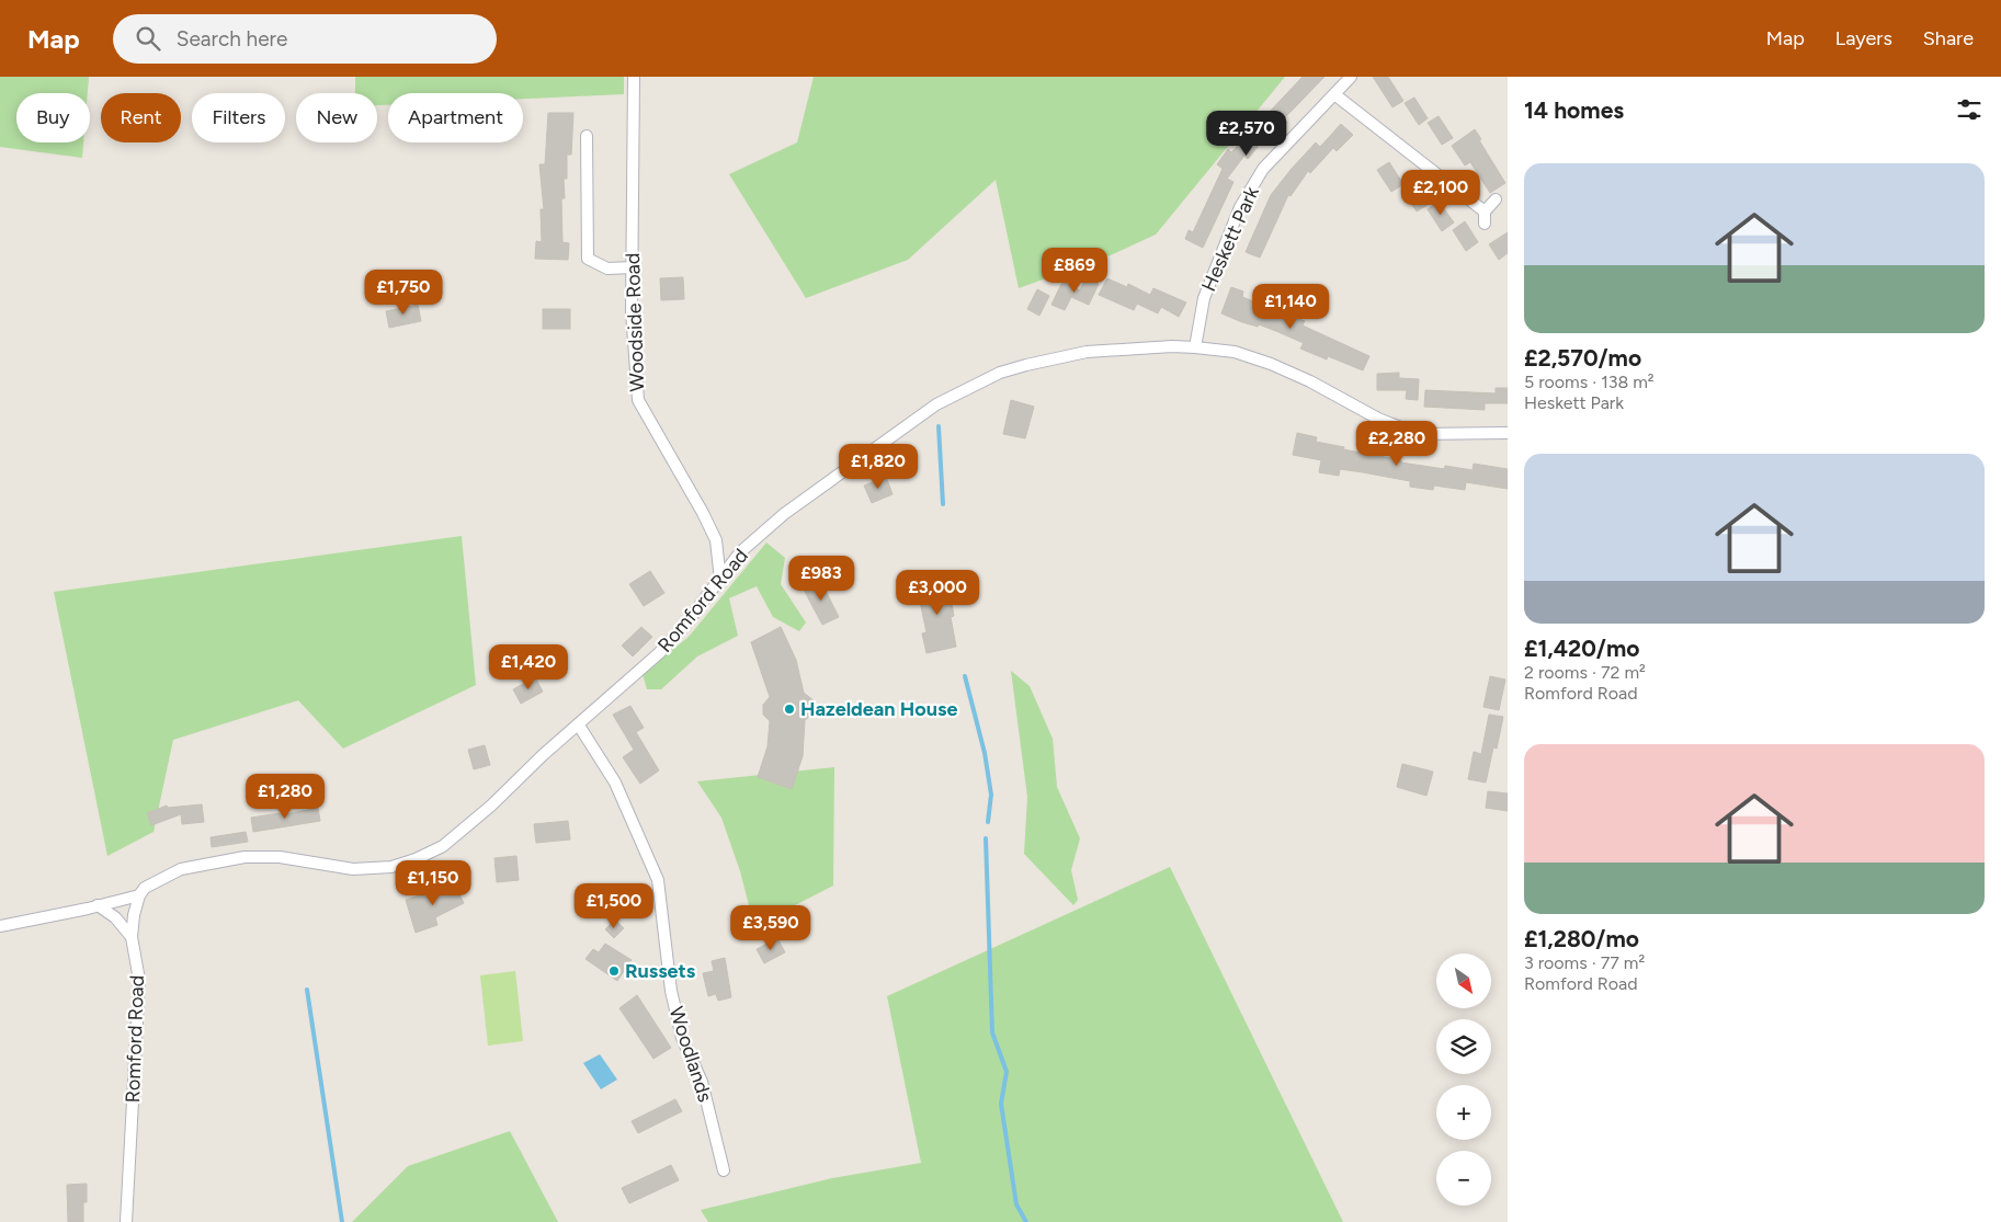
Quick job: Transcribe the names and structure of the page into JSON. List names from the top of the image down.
{
  "streets": {
    "street": [
      "Heskett Park",
      "Woodside Road",
      "Romford Road",
      "Woodlands"
    ]
  },
  "crossings": [
    ["Heskett Park", "Romford Road"],
    ["Woodside Road", "Romford Road"],
    ["Romford Road", "Woodlands"]
  ],
  "places": ["Hazeldean House", "Russets"],
  "north": "bottom right",
  "page": {
    "header": "Map",
    "search": "Search here",
    "nav": ["Map", "Layers", "Share"],
    "heading": "14 homes",
    "chip": [
      "Buy",
      "Rent",
      "Filters",
      "New",
      "Apartment"
    ],
    "price": [
      "£2,570",
      "£2,100",
      "£869",
      "£1,750",
      "£1,140",
      "£2,280",
      "£1,820",
      "£983",
      "£3,000",
      "£1,420",
      "£1,280",
      "£1,150",
      "£1,500",
      "£3,590"
    ],
    "list": [
      {
        "name": "£2,570/mo",
        "note": "5 rooms · 138 m² · Heskett Park"
      },
      {
        "name": "£1,420/mo",
        "note": "2 rooms · 72 m² · Romford Road"
      },
      {
        "name": "£1,280/mo",
        "note": "3 rooms · 77 m² · Romford Road"
      }
    ],
    "map_buttons": ["+", "−"]
  }
}
